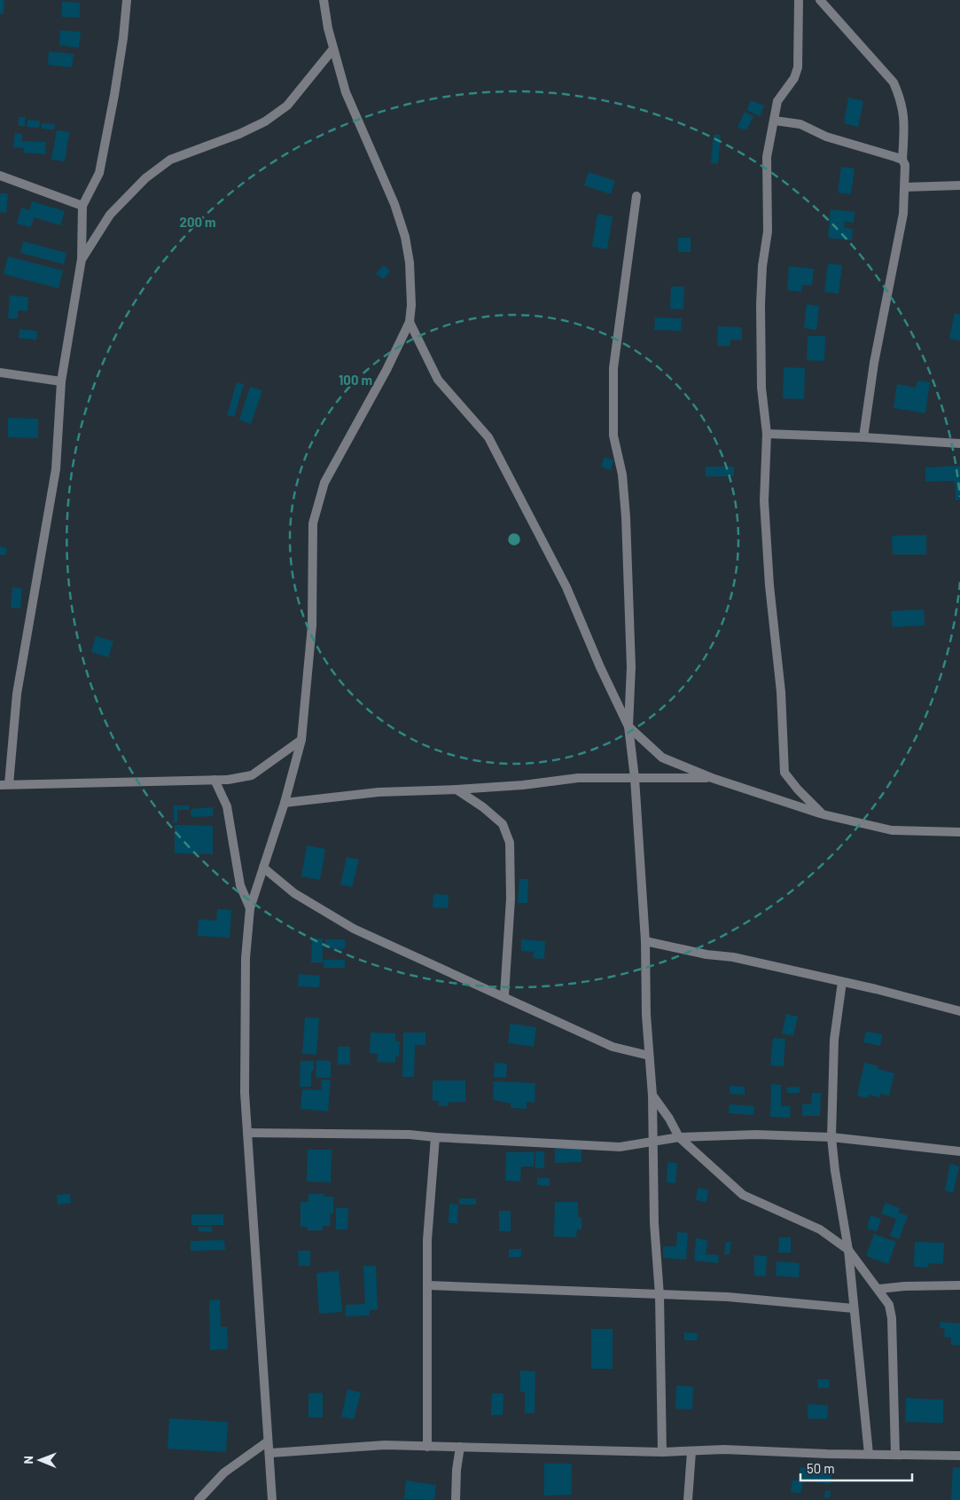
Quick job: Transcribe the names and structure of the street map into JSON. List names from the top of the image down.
{
  "scale_bar": "50 m",
  "north": "left",
  "rings": ["200 m", "100 m"]
}
